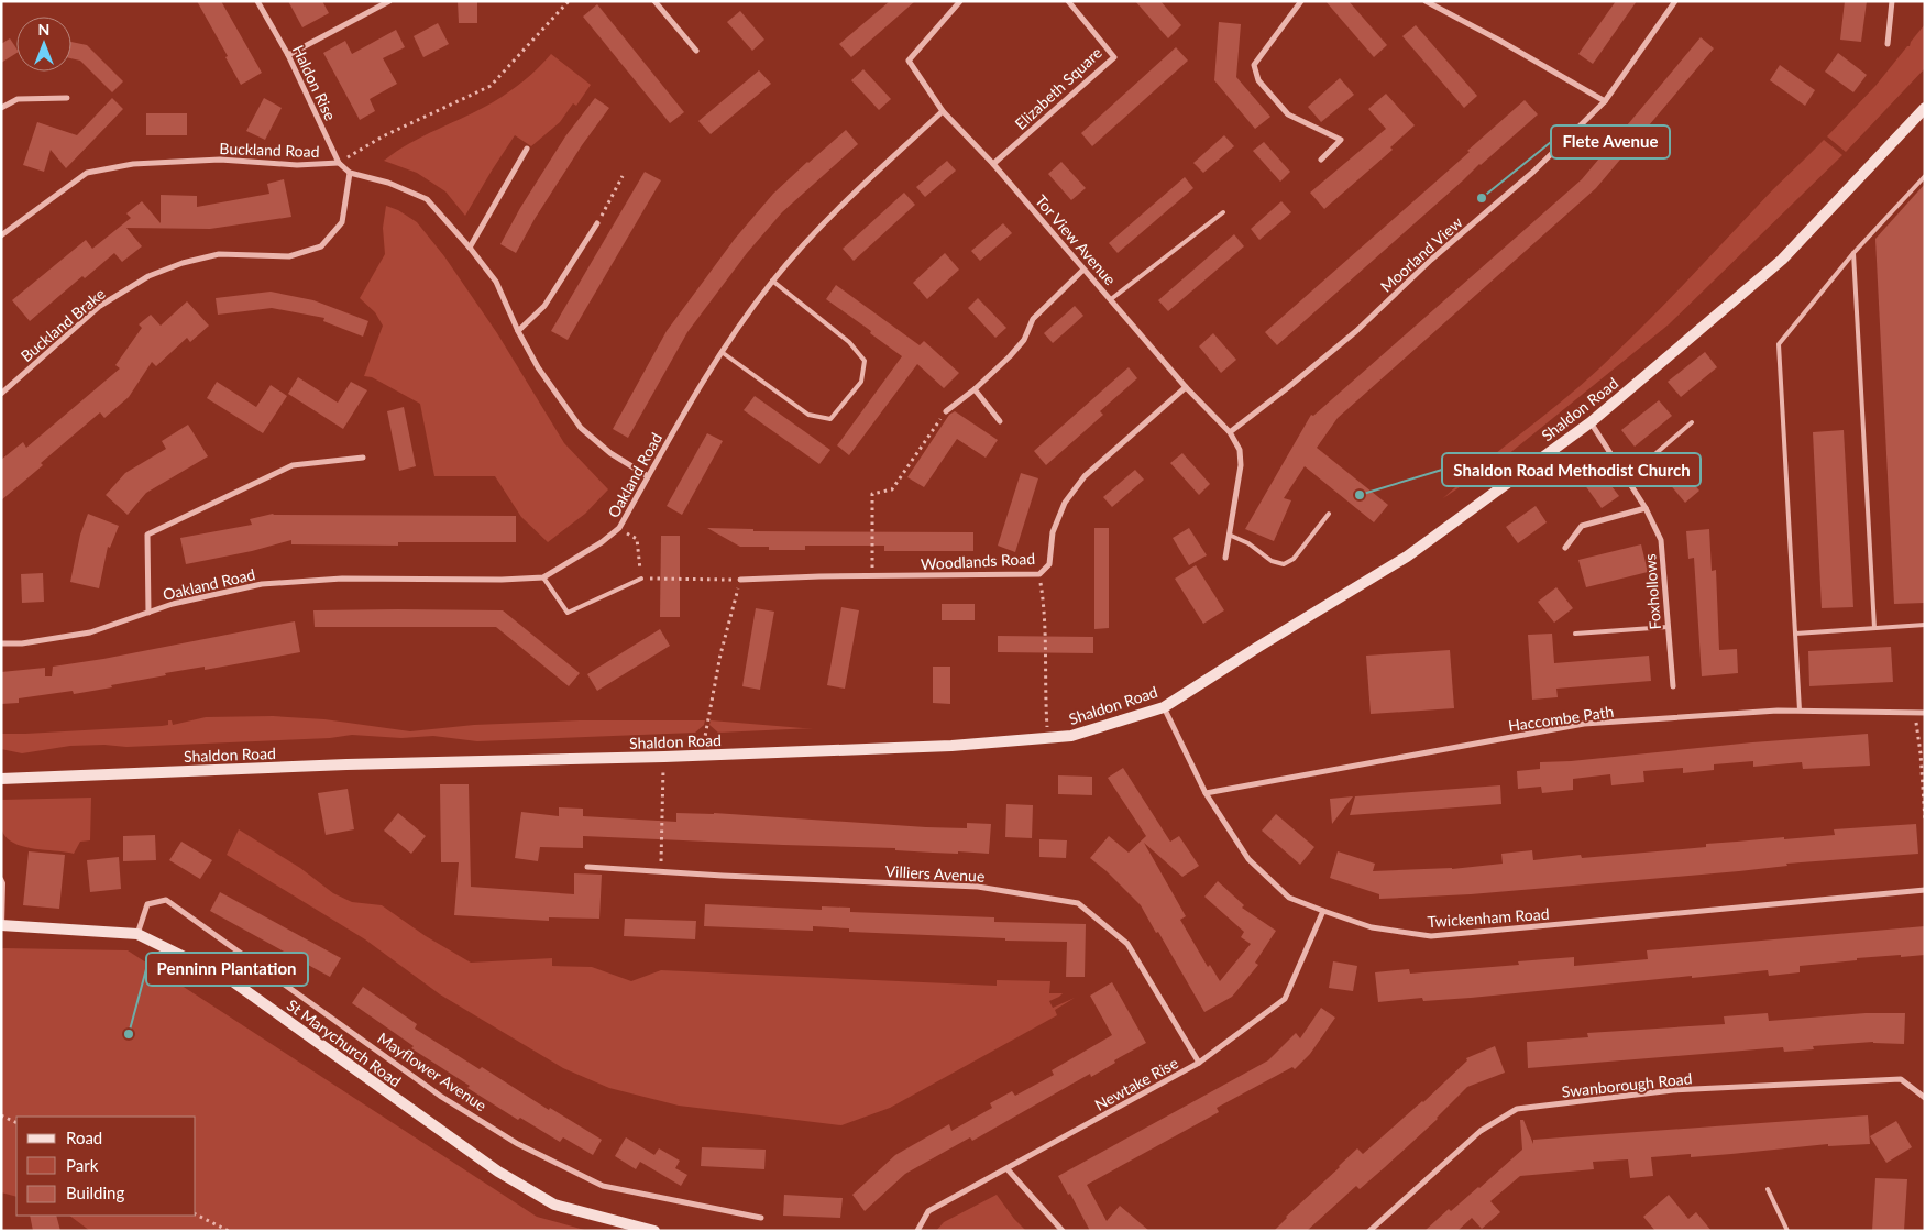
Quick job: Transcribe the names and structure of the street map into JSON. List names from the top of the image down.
{
  "streets": {
    "street": [
      "Haldon Rise",
      "Elizabeth Square",
      "Buckland Road",
      "Tor View Avenue",
      "Moorland View",
      "Buckland Brake",
      "Shaldon Road",
      "Oakland Road",
      "Woodlands Road",
      "Foxhollows",
      "Haccombe Path",
      "Villiers Avenue",
      "Twickenham Road",
      "St Marychurch Road",
      "Mayflower Avenue",
      "Newtake Rise",
      "Swanborough Road"
    ]
  },
  "crossings": [
    ["Haldon Rise", "Buckland Road"],
    ["Haldon Rise", "Buckland Brake"],
    ["Elizabeth Square", "Tor View Avenue"],
    ["Tor View Avenue", "Moorland View"],
    ["Tor View Avenue", "Oakland Road"],
    ["Tor View Avenue", "Woodlands Road"],
    ["Shaldon Road", "Foxhollows"],
    ["Shaldon Road", "Twickenham Road"],
    ["Haccombe Path", "Twickenham Road"],
    ["Villiers Avenue", "Newtake Rise"],
    ["Twickenham Road", "Newtake Rise"],
    ["St Marychurch Road", "Mayflower Avenue"]
  ],
  "places": ["Flete Avenue", "Shaldon Road Methodist Church", "Penninn Plantation"],
  "legend": ["Road", "Park", "Building"],
  "north": "top"
}
